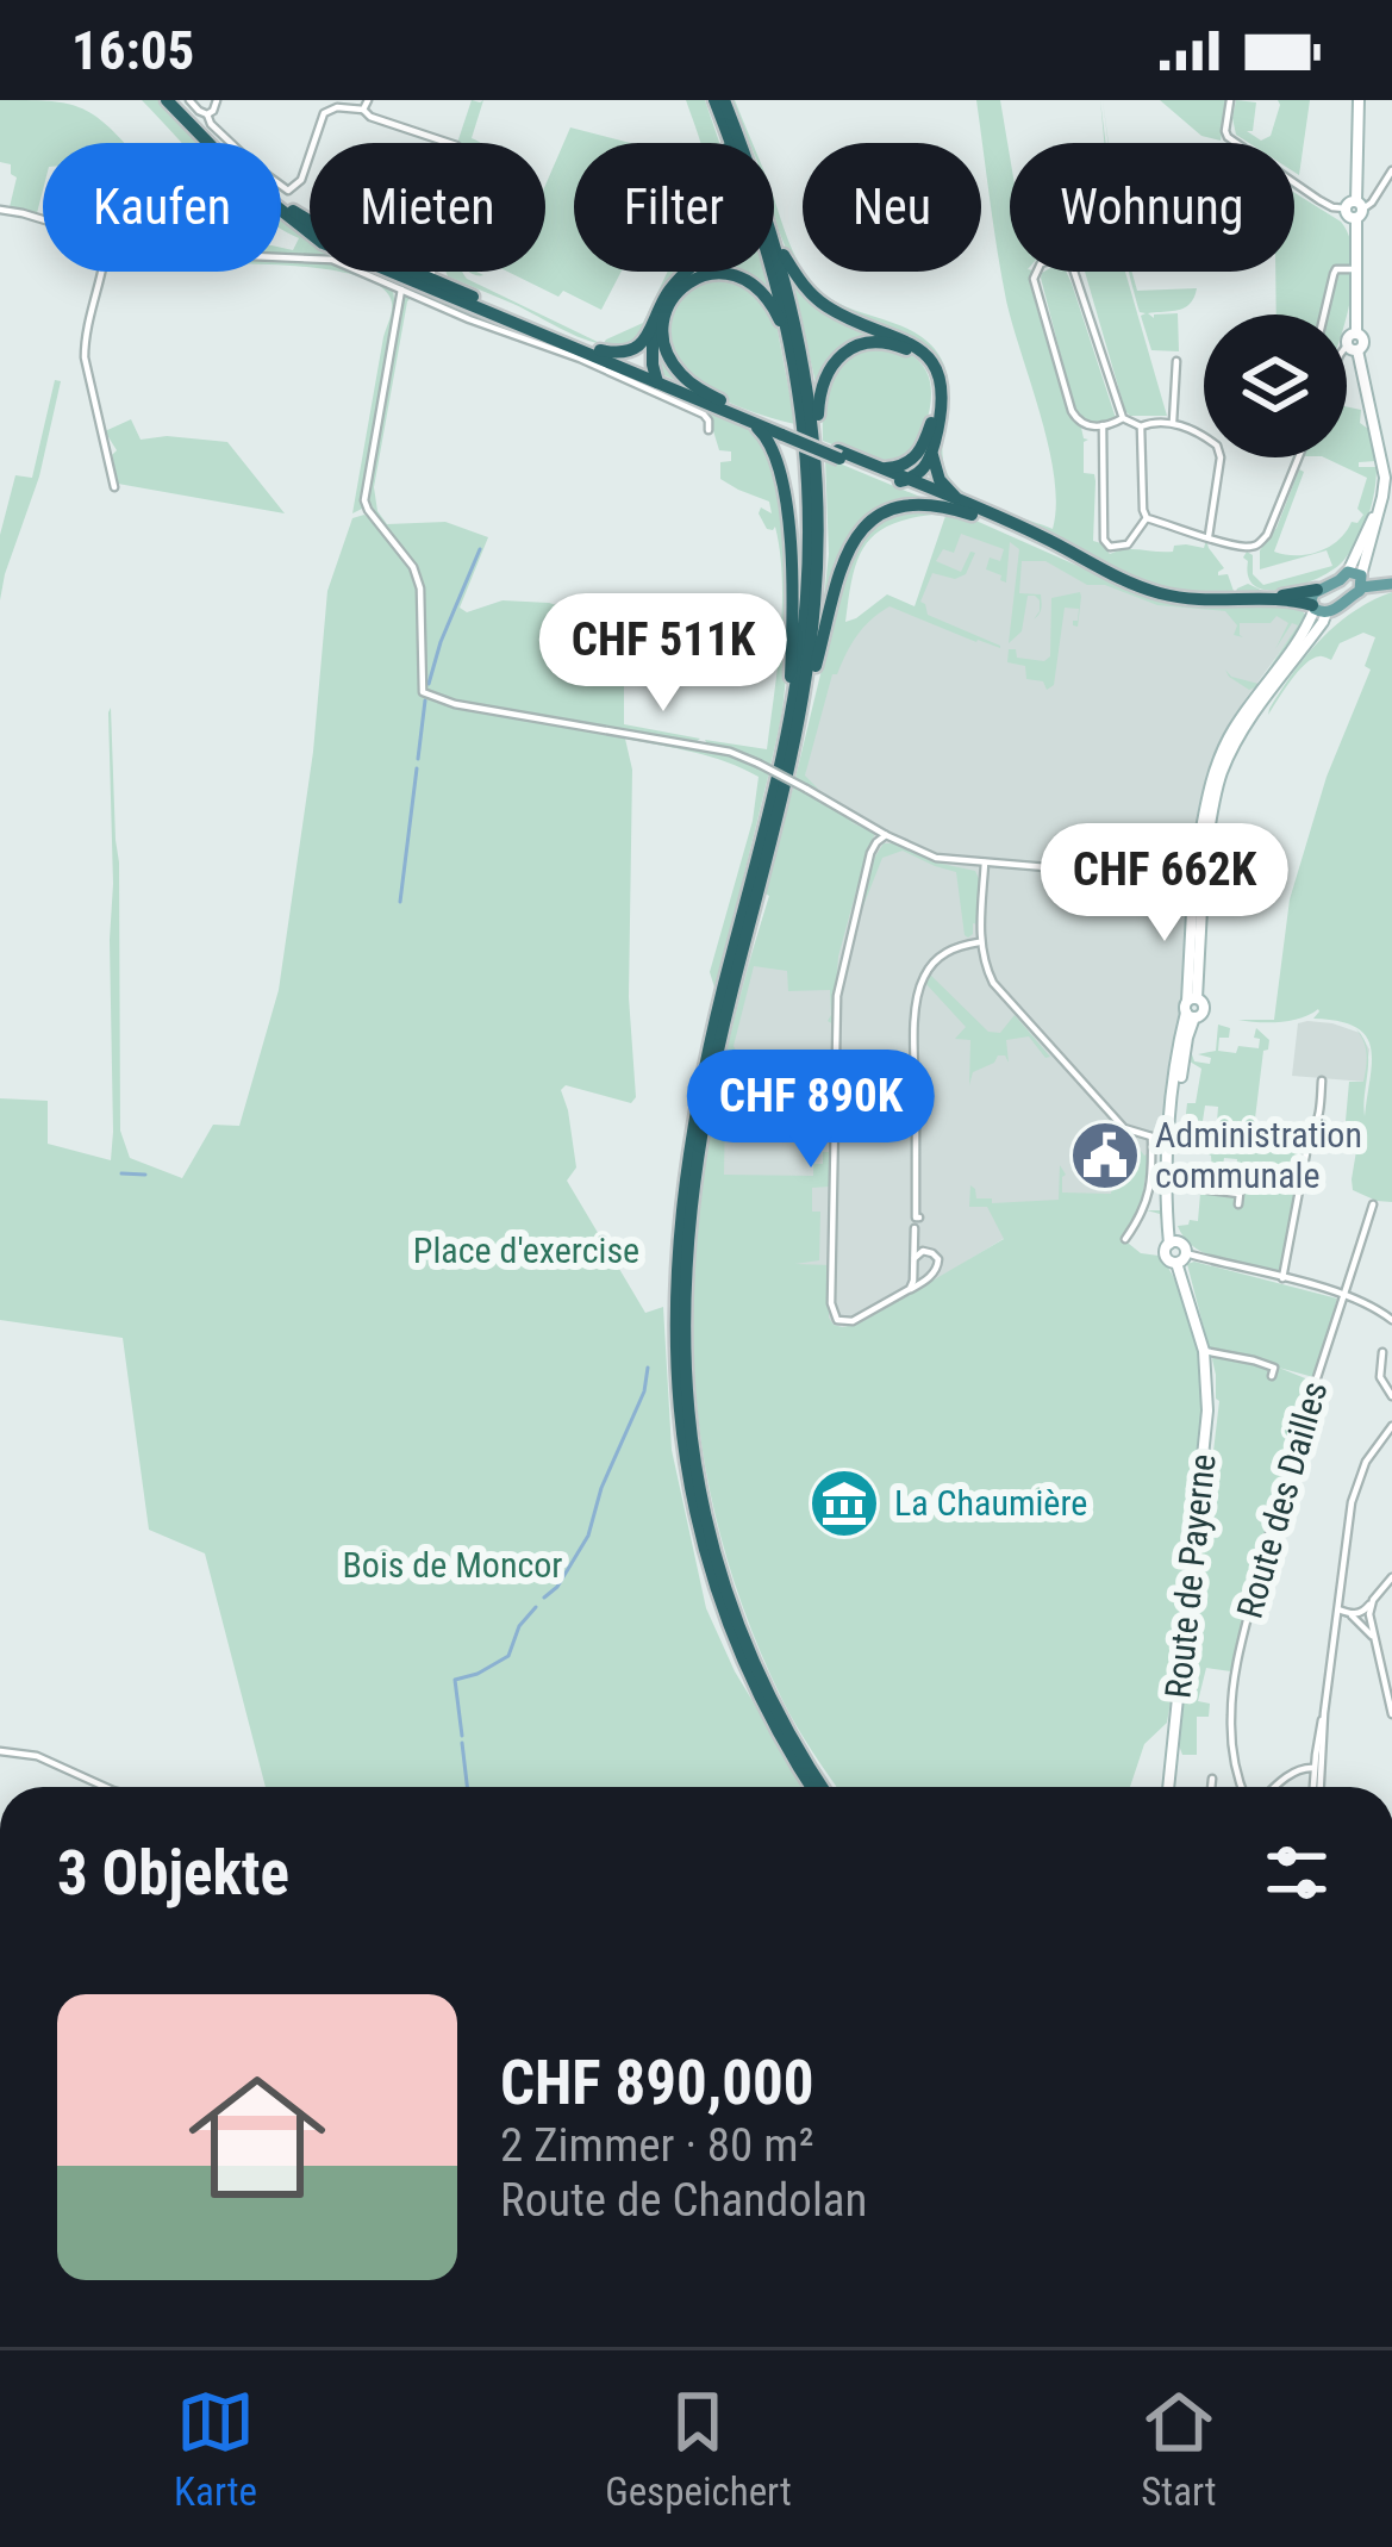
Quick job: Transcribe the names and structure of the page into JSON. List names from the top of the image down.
{
  "streets": {
    "main road": ["Route de Payerne"],
    "street": ["Route des Dailles"]
  },
  "parks": ["Place d'exercise", "Bois de Moncor"],
  "places": {
    "public building": ["Administration communale"],
    "museum": ["La Chaumière"]
  },
  "page": {
    "status": "16:05",
    "chip": [
      "Kaufen",
      "Mieten",
      "Filter",
      "Neu",
      "Wohnung"
    ],
    "price": ["CHF 511K", "CHF 662K", "CHF 890K"],
    "heading": "3 Objekte",
    "list": [
      {
        "name": "CHF 890,000",
        "note": "2 Zimmer · 80 m² · Route de Chandolan"
      }
    ],
    "tabs": ["Karte", "Gespeichert", "Start"]
  }
}
